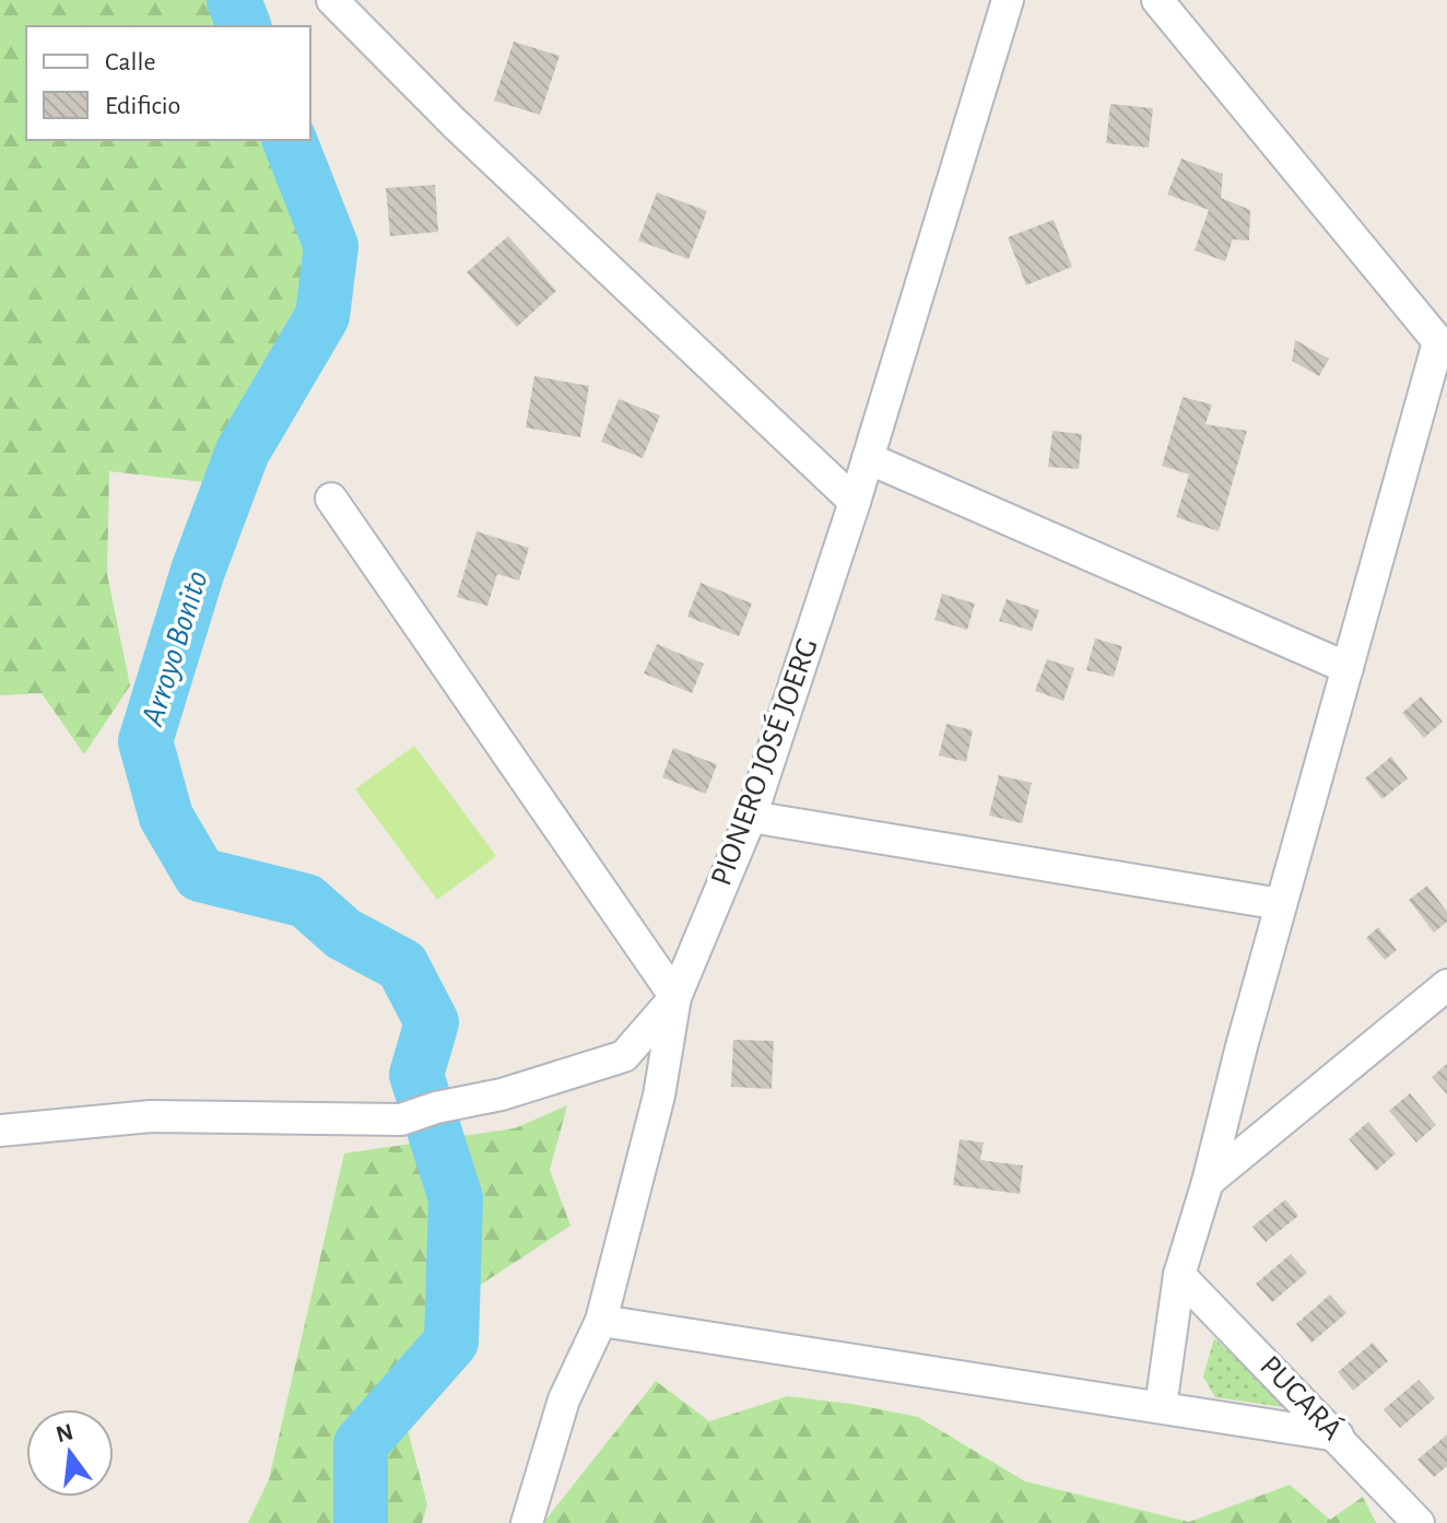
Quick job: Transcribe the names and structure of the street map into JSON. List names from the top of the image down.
{
  "streets": {
    "street": ["PIONERO JOSÉ JOERG", "PUCARÁ"]
  },
  "water": ["Arroyo Bonito"],
  "legend": ["Calle", "Edificio"],
  "north": "top"
}
